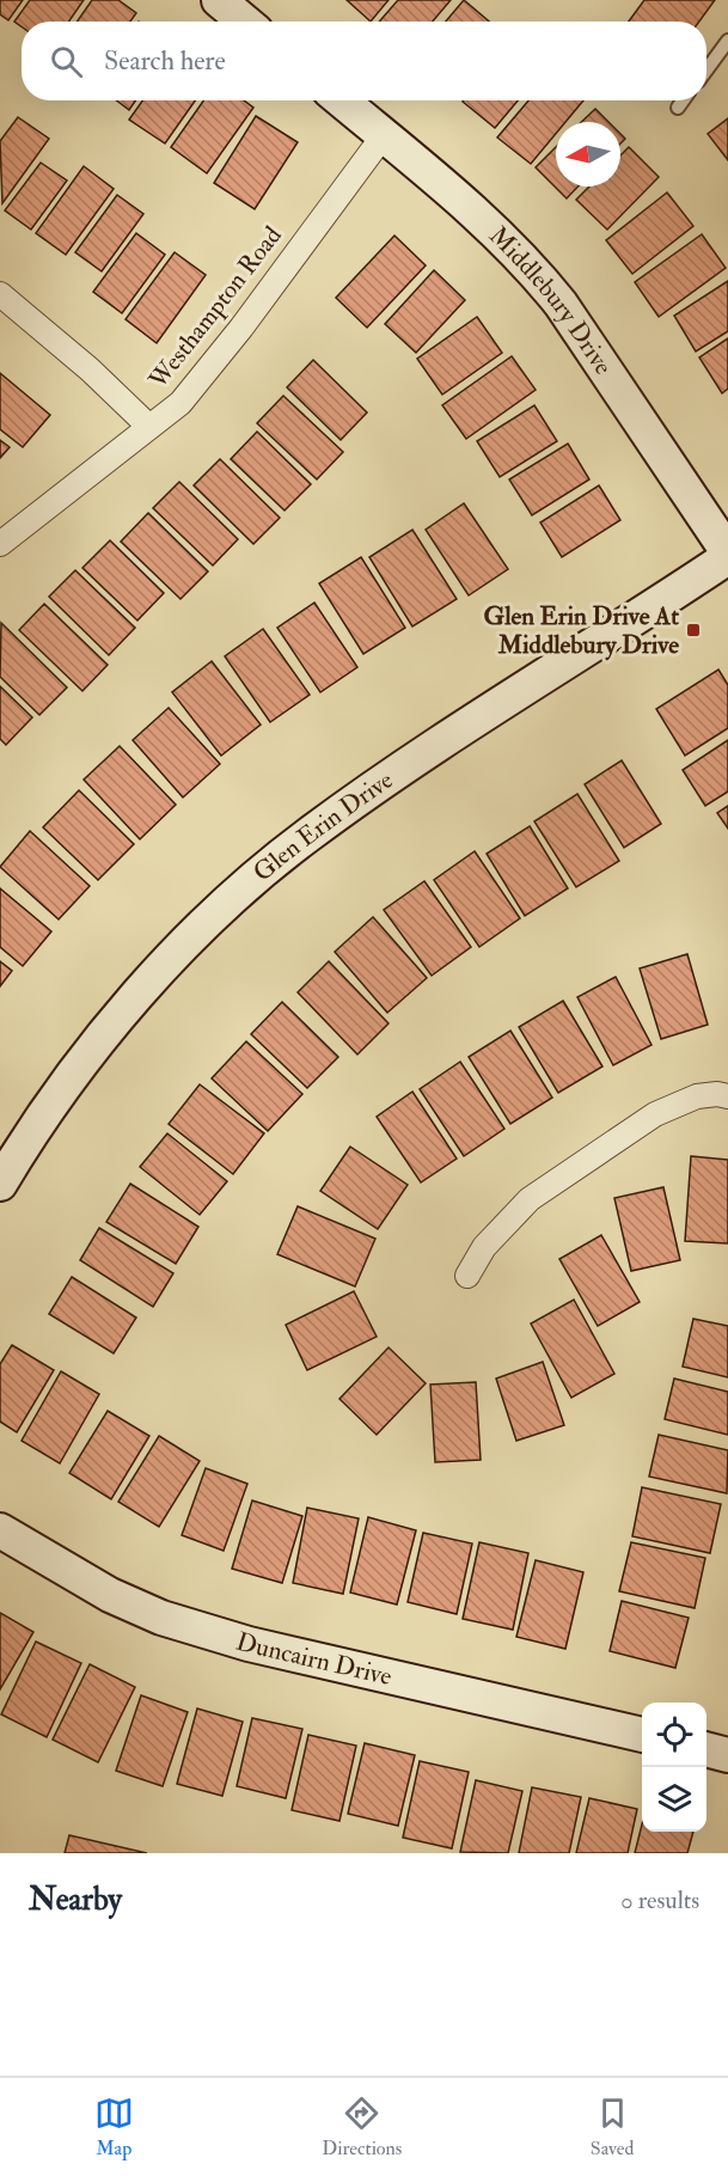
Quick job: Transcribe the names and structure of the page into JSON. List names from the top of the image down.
{
  "streets": {
    "street": [
      "Middlebury Drive",
      "Westhampton Road",
      "Glen Erin Drive",
      "Duncairn Drive"
    ]
  },
  "crossings": [
    ["Middlebury Drive", "Westhampton Road"]
  ],
  "places": {
    "transit": ["Glen Erin Drive At Middlebury Drive"]
  },
  "north": "left",
  "page": {
    "search": "Search here",
    "heading": ["Nearby", "0 results"],
    "nav": ["Map", "Directions", "Saved"]
  }
}
